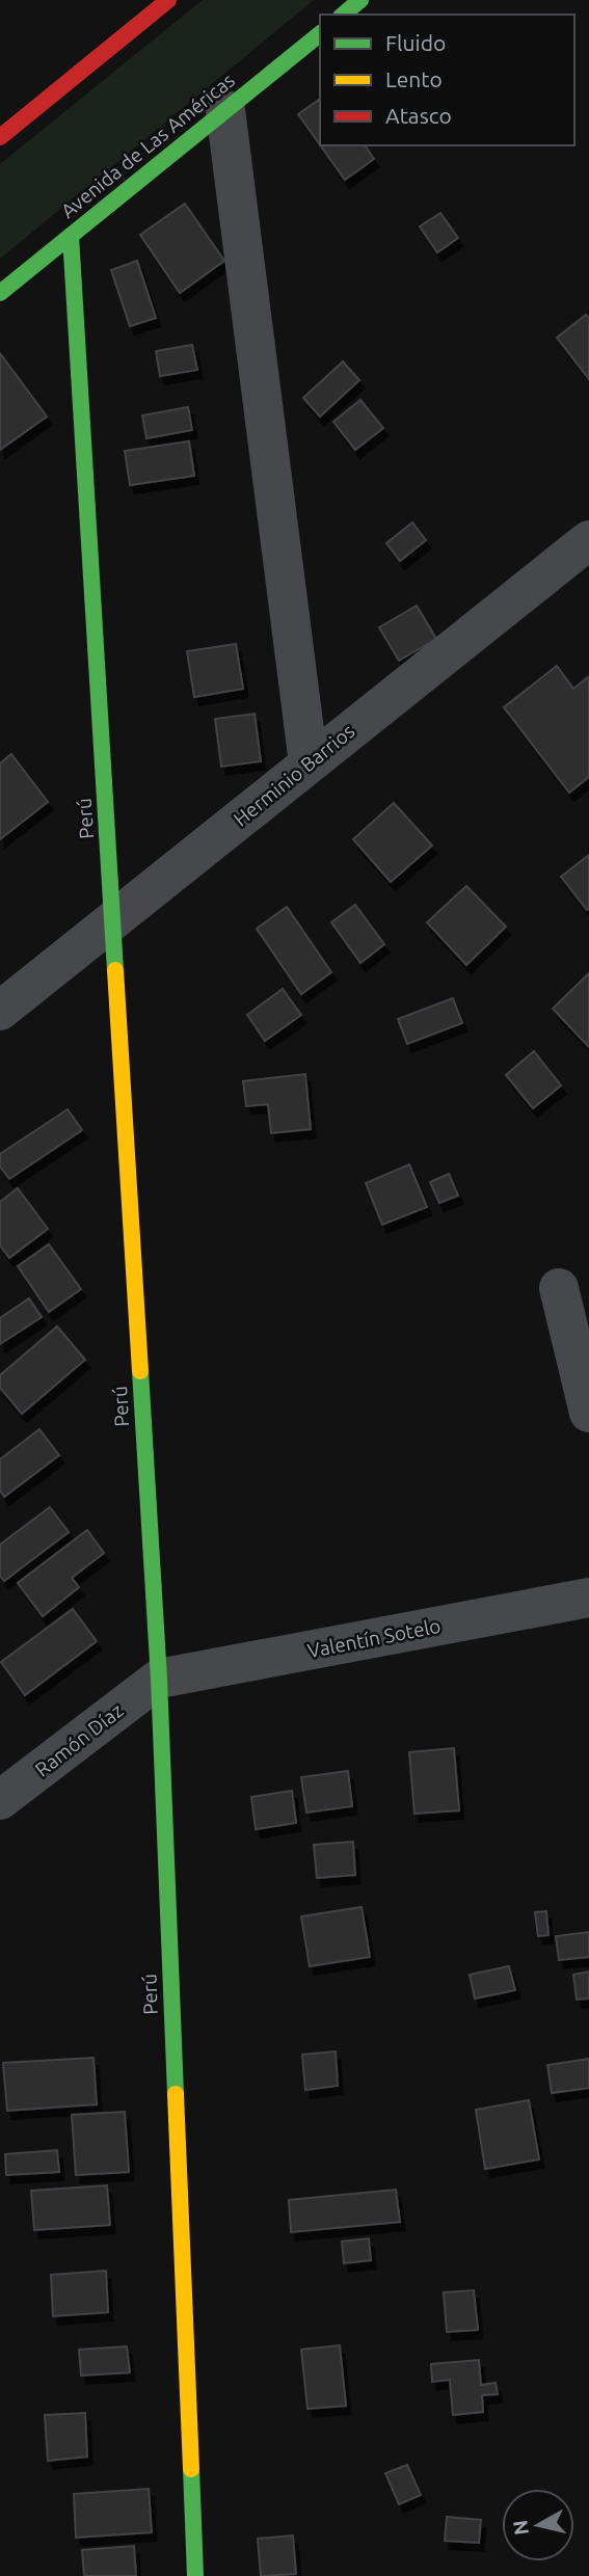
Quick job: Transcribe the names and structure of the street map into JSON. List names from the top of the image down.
{
  "streets": {
    "street": [
      "Avenida de Las Américas",
      "Herminio Barrios",
      "Perú",
      "Valentín Sotelo",
      "Ramón Díaz"
    ]
  },
  "crossings": [
    ["Avenida de Las Américas", "Perú"],
    ["Herminio Barrios", "Perú"],
    ["Perú", "Valentín Sotelo"],
    ["Perú", "Ramón Díaz"],
    ["Valentín Sotelo", "Ramón Díaz"]
  ],
  "legend": ["Fluido", "Lento", "Atasco"],
  "north": "left"
}
